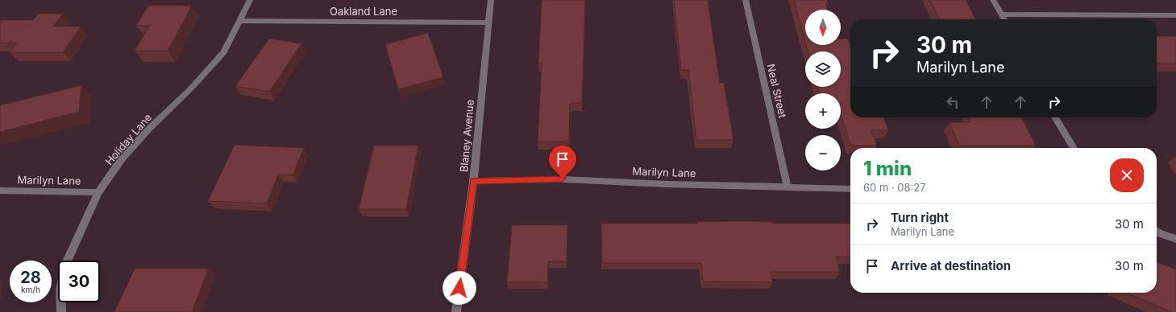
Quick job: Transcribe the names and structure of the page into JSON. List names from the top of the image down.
{
  "streets": {
    "street": [
      "Oakland Lane",
      "Neal Street",
      "Blaney Avenue",
      "Holiday Lane",
      "Marilyn Lane"
    ]
  },
  "crossings": [
    ["Oakland Lane", "Blaney Avenue"],
    ["Oakland Lane", "Holiday Lane"],
    ["Neal Street", "Marilyn Lane"],
    ["Blaney Avenue", "Marilyn Lane"],
    ["Holiday Lane", "Marilyn Lane"]
  ],
  "north": "bottom",
  "page": {
    "map_buttons": ["+", "−"],
    "turn": ["30 m", "Marilyn Lane"],
    "heading": ["1 min", "60 m · 08:27"],
    "list": [
      {
        "name": "Turn right",
        "note": "Marilyn Lane",
        "value": "30 m"
      },
      {
        "name": "Arrive at destination",
        "value": "30 m"
      }
    ],
    "speed": "28 km/h",
    "limit": "30"
  }
}
